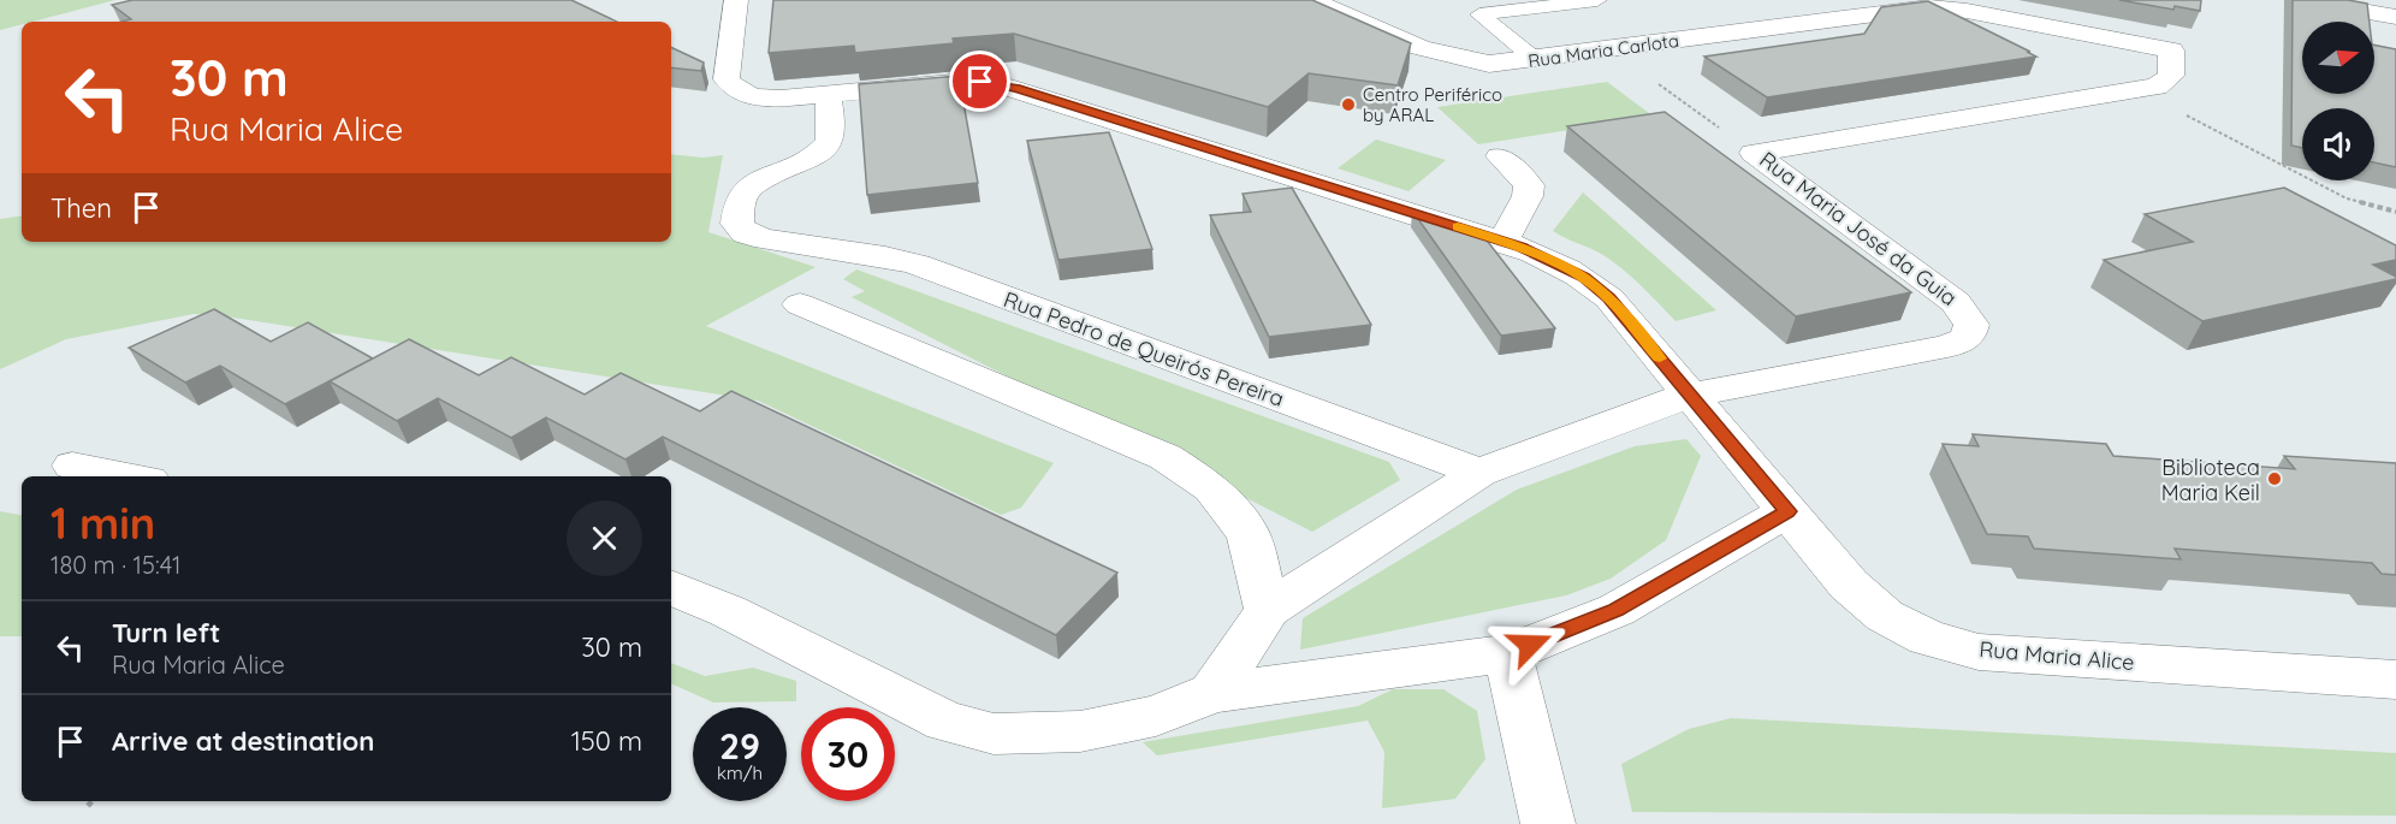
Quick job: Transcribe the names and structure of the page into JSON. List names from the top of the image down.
{
  "streets": {
    "street": [
      "Rua Maria Carlota",
      "Rua Maria José da Guia",
      "Rua Pedro de Queirós Pereira",
      "Rua Maria Alice"
    ]
  },
  "crossings": [
    ["Rua Maria Carlota", "Rua Maria José da Guia"],
    ["Rua Maria José da Guia", "Rua Pedro de Queirós Pereira"],
    ["Rua Maria José da Guia", "Rua Maria Alice"],
    ["Rua Pedro de Queirós Pereira", "Rua Maria Alice"]
  ],
  "places": ["Centro Periférico by ARAL", "Biblioteca Maria Keil"],
  "north": "right",
  "page": {
    "turn": ["30 m", "Rua Maria Alice"],
    "then": "Then",
    "heading": ["1 min", "180 m · 15:41"],
    "list": [
      {
        "name": "Turn left",
        "note": "Rua Maria Alice",
        "value": "30 m"
      },
      {
        "name": "Arrive at destination",
        "value": "150 m"
      }
    ],
    "speed": "29 km/h",
    "limit": "30"
  }
}
